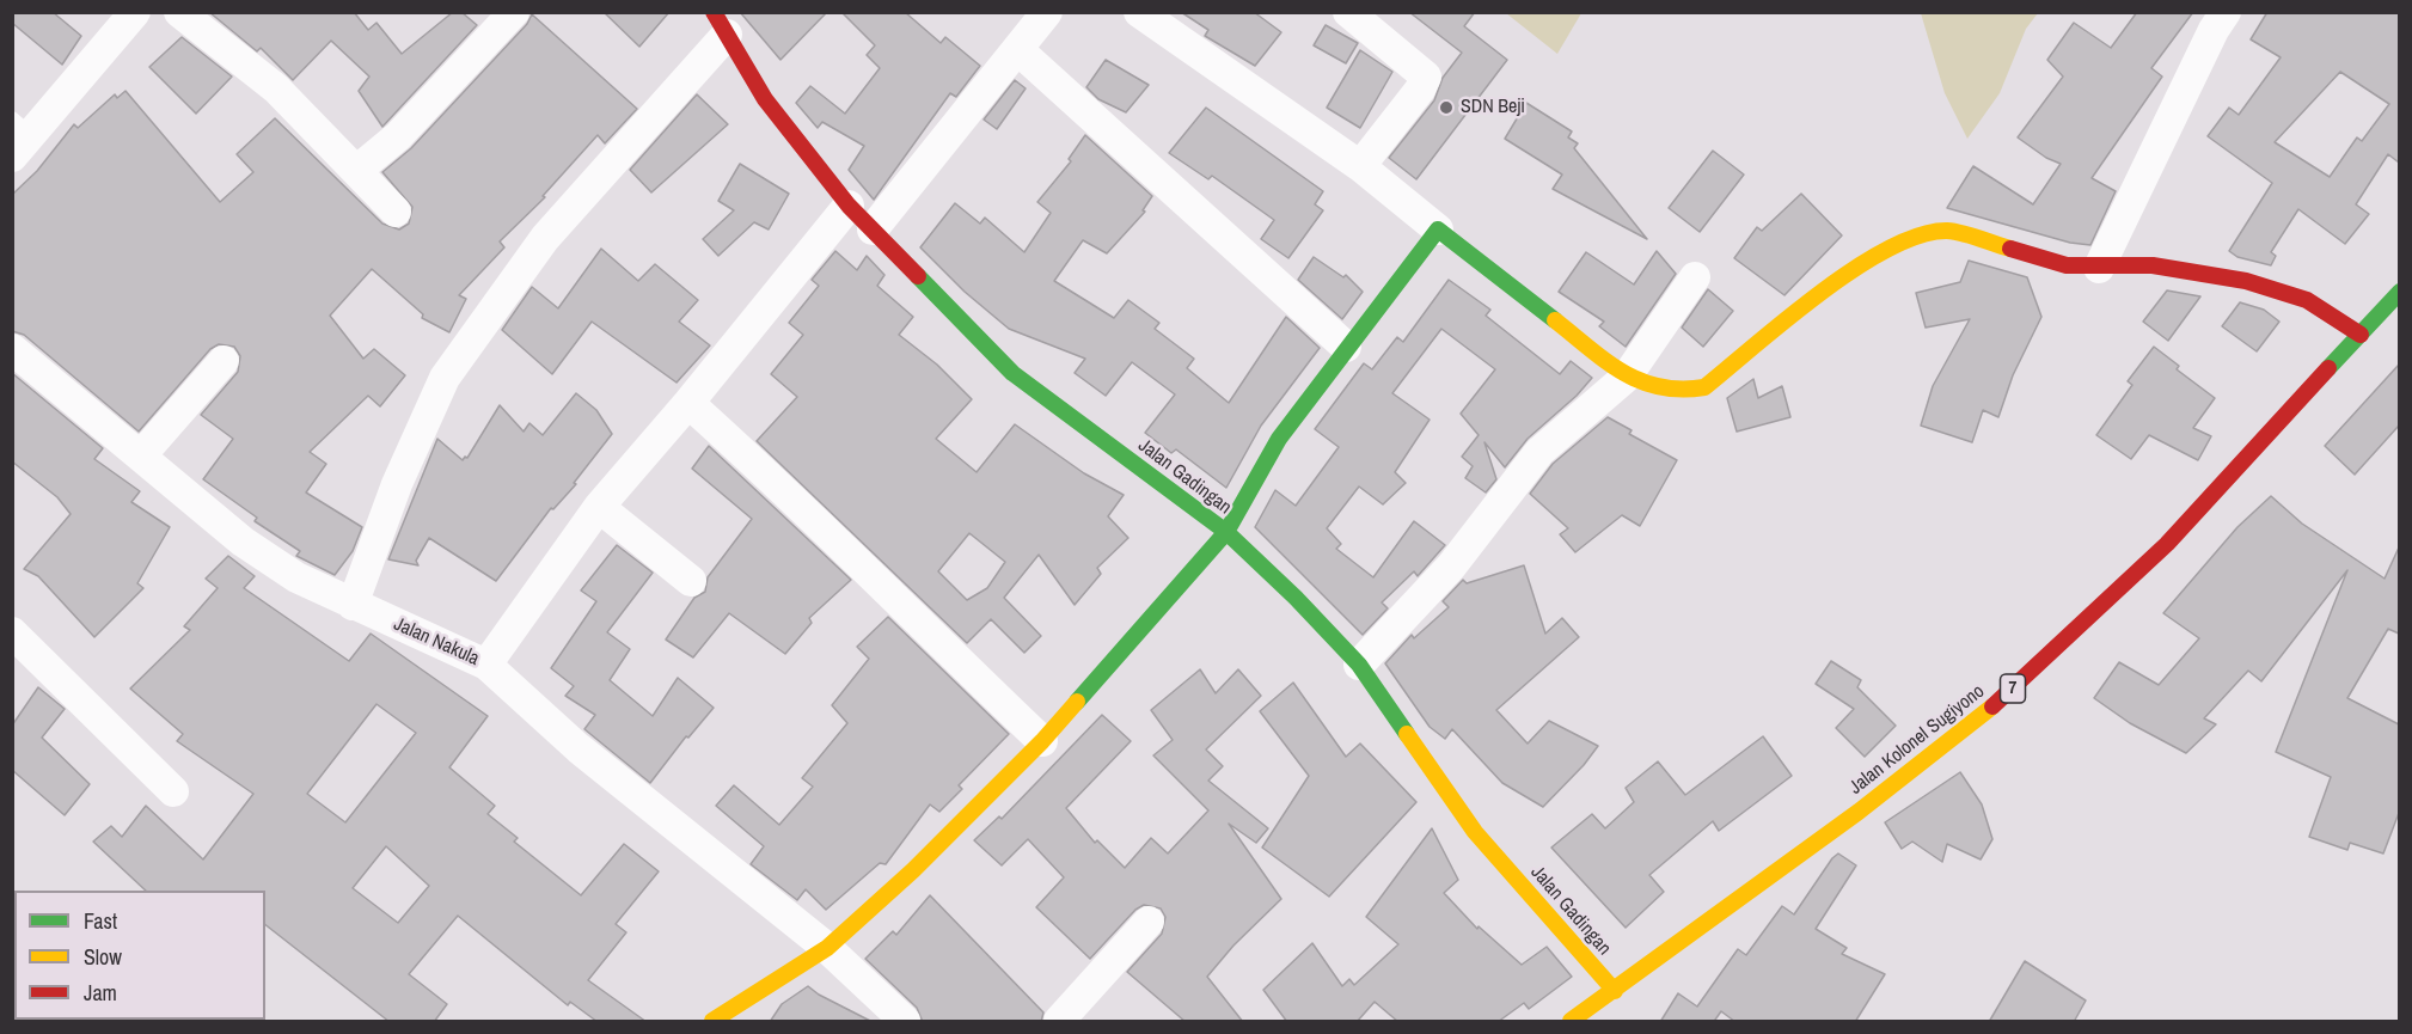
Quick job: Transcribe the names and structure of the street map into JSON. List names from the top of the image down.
{
  "streets": {
    "main road": ["Jalan Gadingan", "7", "Jalan Kolonel Sugiyono"],
    "street": ["Jalan Nakula"]
  },
  "crossings": [
    ["Jalan Gadingan", "Jalan Kolonel Sugiyono"]
  ],
  "places": ["SDN Beji"],
  "legend": ["Fast", "Slow", "Jam"]
}
